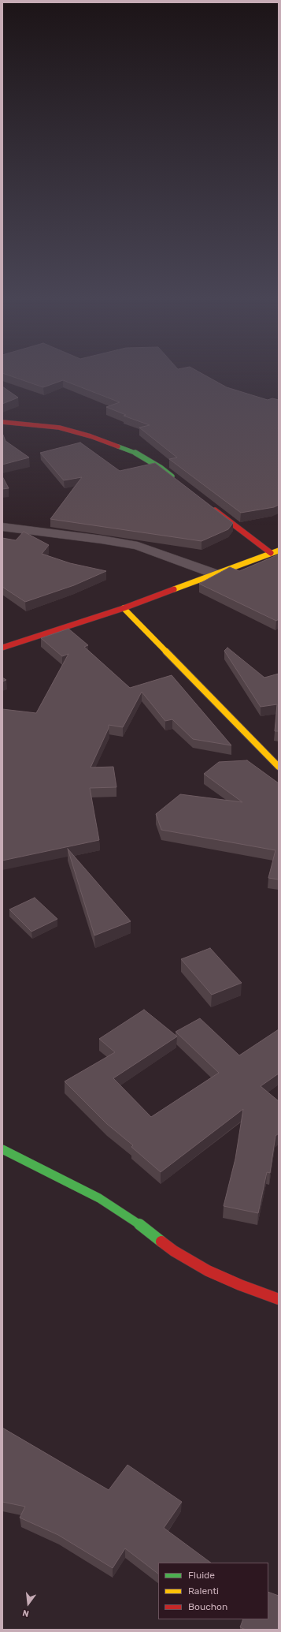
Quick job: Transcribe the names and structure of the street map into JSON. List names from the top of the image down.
{
  "legend": ["Fluide", "Ralenti", "Bouchon"],
  "north": "bottom"
}
